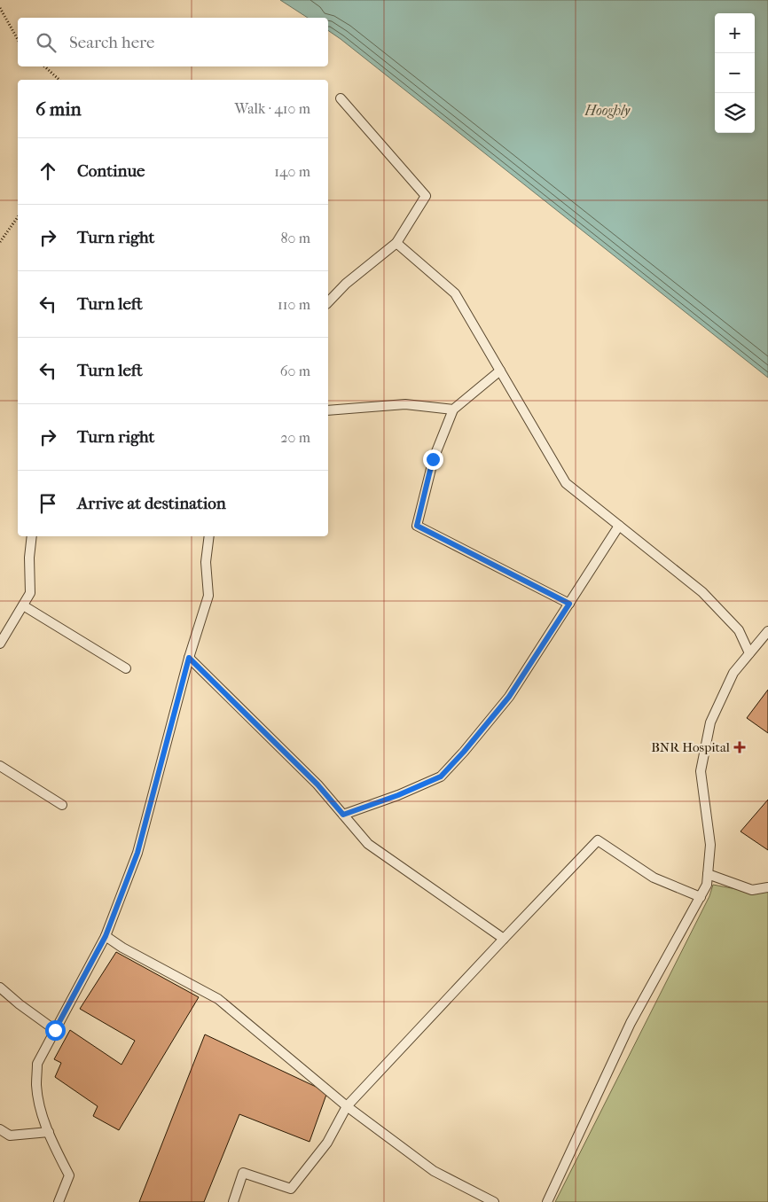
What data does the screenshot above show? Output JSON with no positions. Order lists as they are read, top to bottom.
{
  "water": ["Hooghly"],
  "places": {
    "health": ["BNR Hospital"]
  },
  "page": {
    "map_buttons": ["+", "−"],
    "search": "Search here",
    "heading": ["6 min", "Walk · 410 m"],
    "list": [
      ["Continue", "140 m"],
      ["Turn right", "80 m"],
      ["Turn left", "110 m"],
      ["Turn left", "60 m"],
      ["Turn right", "20 m"],
      "Arrive at destination"
    ]
  }
}
